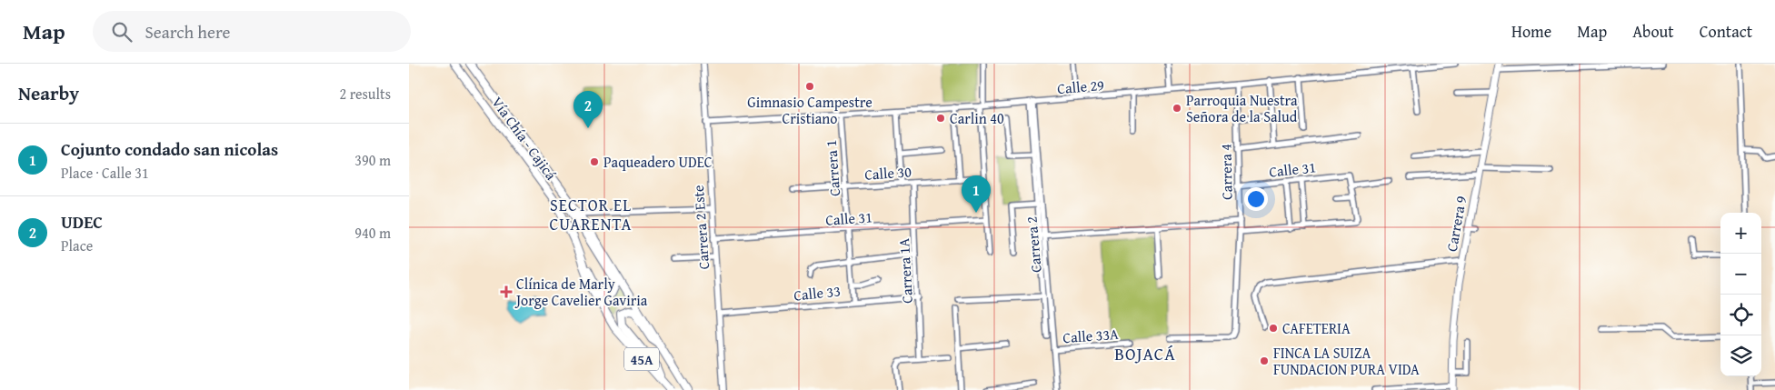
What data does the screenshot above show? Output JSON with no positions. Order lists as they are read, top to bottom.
{
  "streets": {
    "highway": ["Vía Chía - Cajicá", "45A"],
    "main road": ["Carrera 9"],
    "street": [
      "Calle 29",
      "Carrera 1",
      "Calle 31",
      "Carrera 4",
      "Calle 30",
      "Carrera 2 Este",
      "Carrera 2",
      "Carrera 1A",
      "Calle 33",
      "Calle 33A"
    ]
  },
  "crossings": [
    ["Calle 29", "Carrera 1"],
    ["Calle 29", "Carrera 4"],
    ["Calle 29", "Carrera 2 Este"],
    ["Calle 29", "Carrera 2"],
    ["Carrera 1", "Calle 31"],
    ["Carrera 1", "Calle 30"],
    ["Carrera 1", "Calle 33"],
    ["Calle 31", "Carrera 4"],
    ["Calle 31", "Carrera 2 Este"],
    ["Calle 31", "Carrera 1A"],
    ["Calle 30", "Carrera 1A"],
    ["Carrera 2 Este", "Calle 33"],
    ["Carrera 2", "Calle 33A"],
    ["Carrera 1A", "Calle 33"]
  ],
  "districts": ["SECTOR EL CUARENTA", "BOJACÁ"],
  "places": {
    "other": [
      "Gimnasio Campestre Cristiano",
      "Parroquia Nuestra Señora de la Salud",
      "Carlin 40",
      "Paqueadero UDEC",
      "CAFETERIA",
      "FINCA LA SUIZA FUNDACION PURA VIDA"
    ],
    "health": ["Clínica de Marly Jorge Cavelier Gaviria"]
  },
  "page": {
    "header": "Map",
    "search": "Search here",
    "nav": [
      "Home",
      "Map",
      "About",
      "Contact"
    ],
    "heading": ["Nearby", "2 results"],
    "pins": ["2", "1"],
    "list": [
      {
        "mark": "1",
        "name": "Cojunto condado san nicolas",
        "note": "Place · Calle 31",
        "value": "390 m"
      },
      {
        "mark": "2",
        "name": "UDEC",
        "note": "Place",
        "value": "940 m"
      }
    ],
    "map_buttons": ["+", "−"]
  }
}
